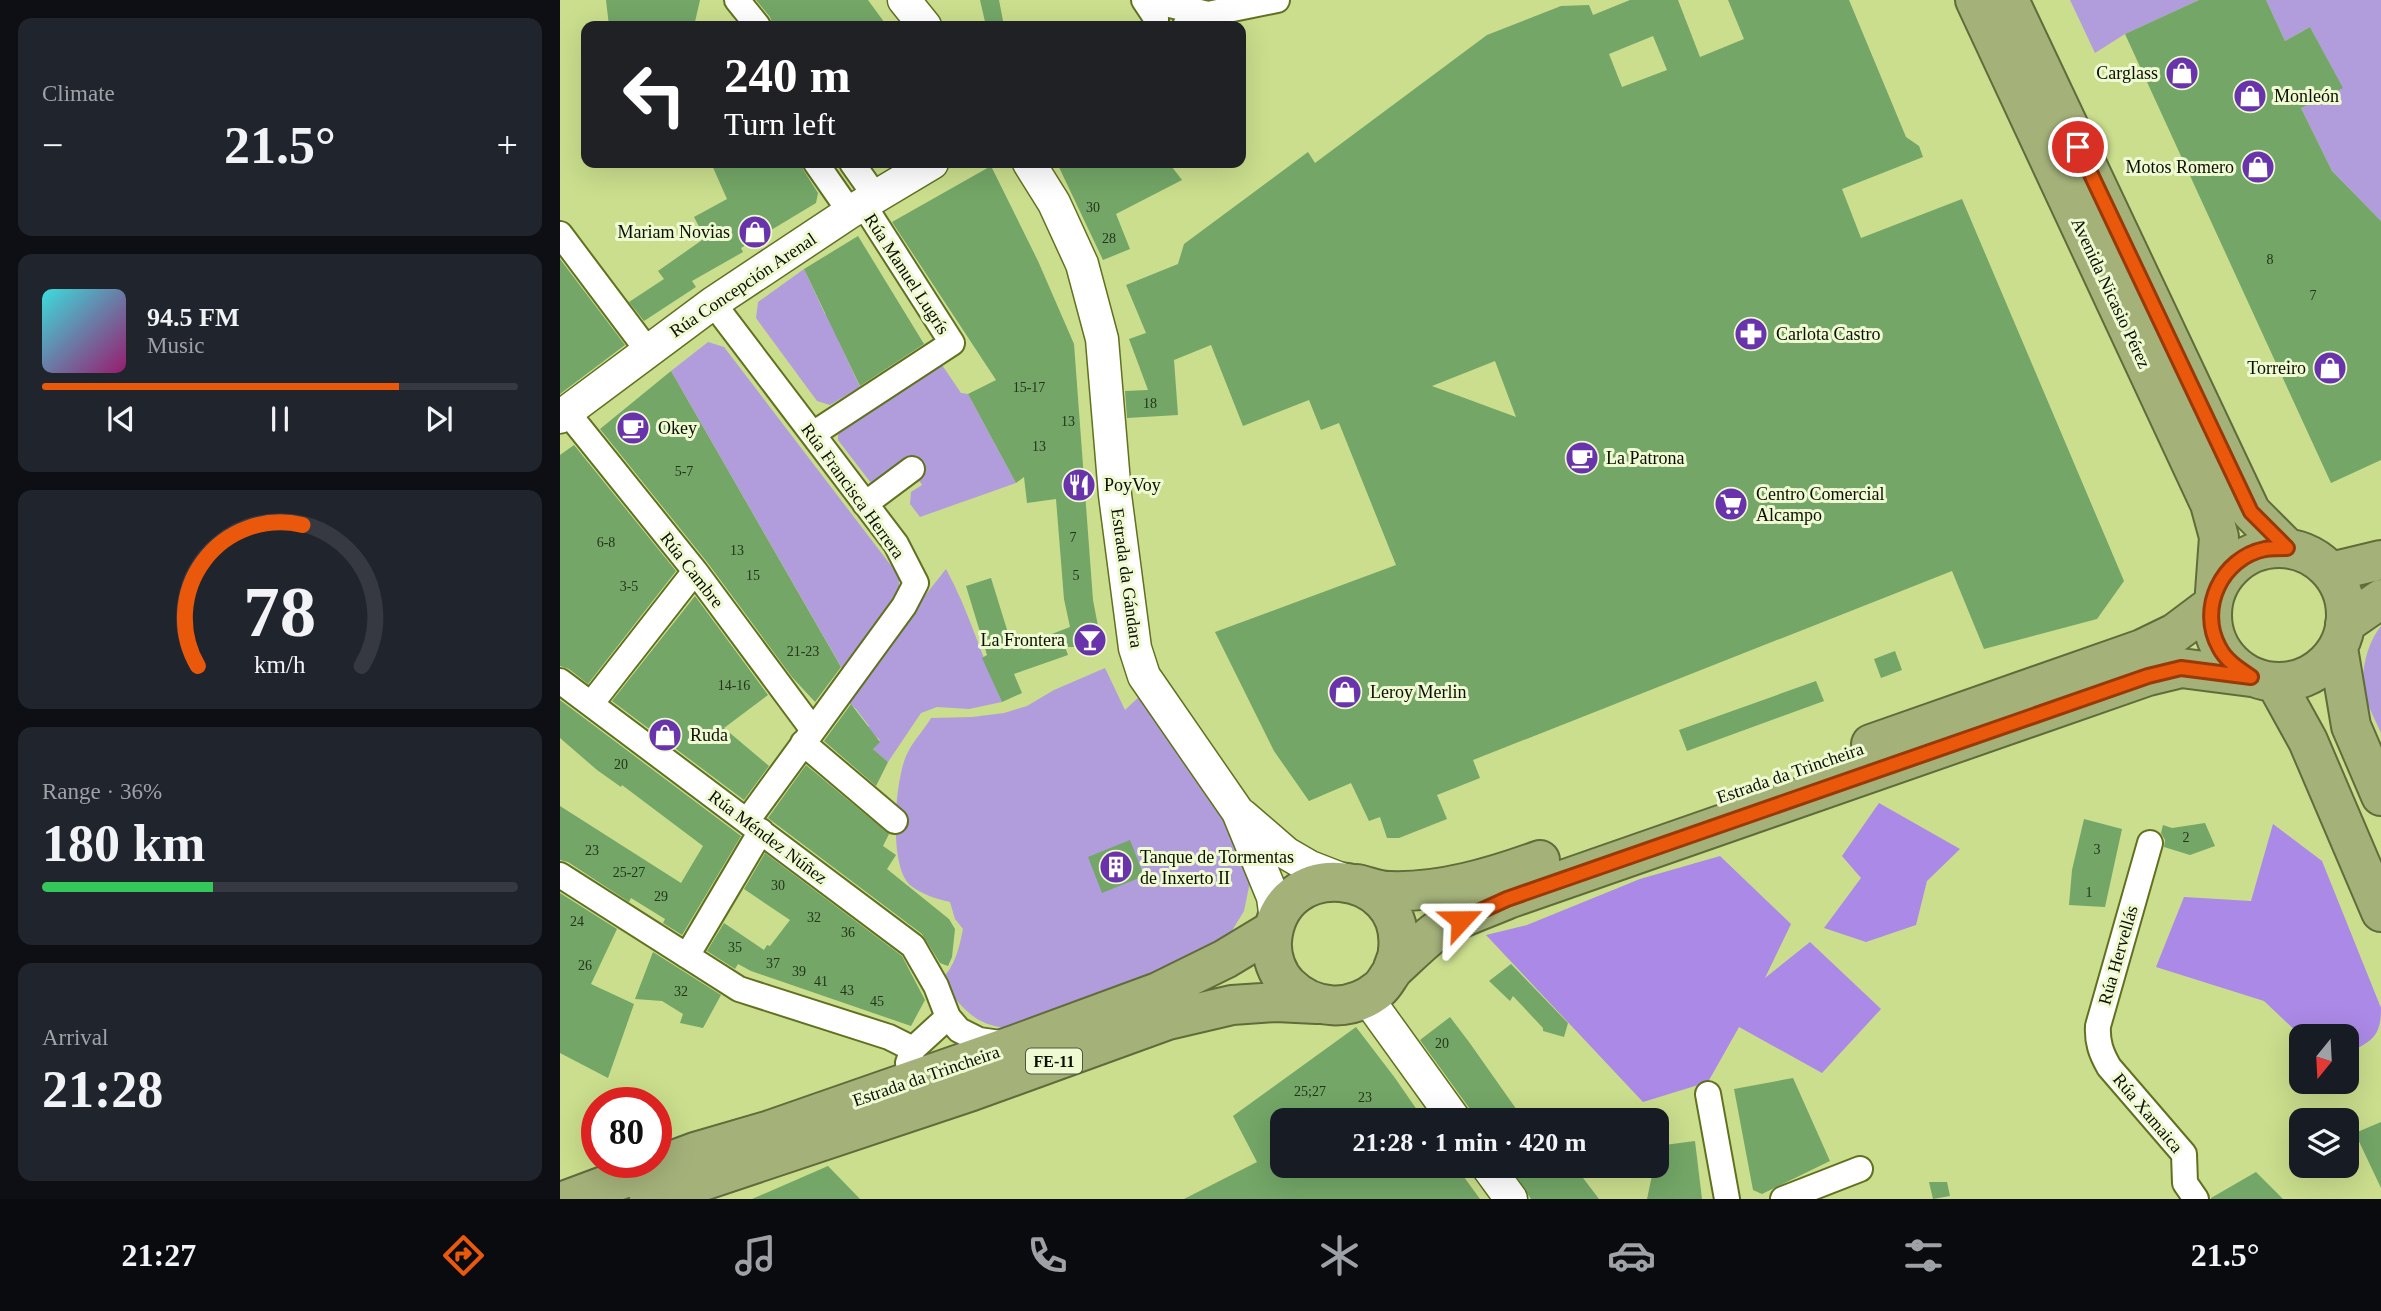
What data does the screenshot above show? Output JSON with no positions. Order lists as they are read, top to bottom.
{
  "streets": {
    "highway": ["Avenida Nicasio Pérez", "Estrada da Trincheira", "FE-11"],
    "street": [
      "Rúa Manuel Lugrís",
      "Rúa Concepción Arenal",
      "Rúa Francisca Herrera",
      "Rúa Cambre",
      "Estrada da Gándara",
      "Rúa Méndez Núñez",
      "Rúa Hervellás",
      "Rúa Xamaica"
    ]
  },
  "crossings": [
    ["Rúa Manuel Lugrís", "Rúa Concepción Arenal"],
    ["Rúa Manuel Lugrís", "Rúa Francisca Herrera"],
    ["Rúa Concepción Arenal", "Rúa Francisca Herrera"],
    ["Rúa Concepción Arenal", "Rúa Cambre"],
    ["Avenida Nicasio Pérez", "Estrada da Trincheira"],
    ["Rúa Francisca Herrera", "Rúa Cambre"],
    ["Rúa Francisca Herrera", "Rúa Méndez Núñez"],
    ["Estrada da Trincheira", "FE-11"],
    ["Rúa Hervellás", "Rúa Xamaica"]
  ],
  "places": {
    "shop": [
      "Carglass",
      "Monleón",
      "Motos Romero",
      "Mariam Novias",
      "Torreiro",
      "Leroy Merlin",
      "Ruda"
    ],
    "pharmacy": ["Carlota Castro"],
    "cafe": ["Okey", "La Patrona"],
    "restaurant": ["PoyVoy"],
    "supermarket": ["Centro Comercial Alcampo"],
    "bar": ["La Frontera"],
    "building": ["Tanque de Tormentas de Inxerto II"]
  },
  "house_numbers": [
    "30",
    "28",
    "8",
    "7",
    "15-17",
    "18",
    "13",
    "13",
    "5-7",
    "7",
    "6-8",
    "13",
    "15",
    "5",
    "3-5",
    "21-23",
    "14-16",
    "20",
    "2",
    "3",
    "23",
    "25-27",
    "30",
    "1",
    "29",
    "32",
    "24",
    "36",
    "35",
    "37",
    "26",
    "39",
    "41",
    "43",
    "32",
    "45",
    "20",
    "25;27",
    "23"
  ],
  "north": "bottom",
  "page": {
    "tile": [
      "Climate",
      ["Range · 36%", "180 km"],
      ["Arrival", "21:28"]
    ],
    "turn": ["240 m", "Turn left"],
    "heat": ["−", "21.5°", "+"],
    "song": ["94.5 FM", "Music"],
    "limit": "80",
    "trip": "21:28 · 1 min · 420 m",
    "tabs": ["21:27", "21.5°"],
    "gauge": ["78", "km/h"]
  }
}
